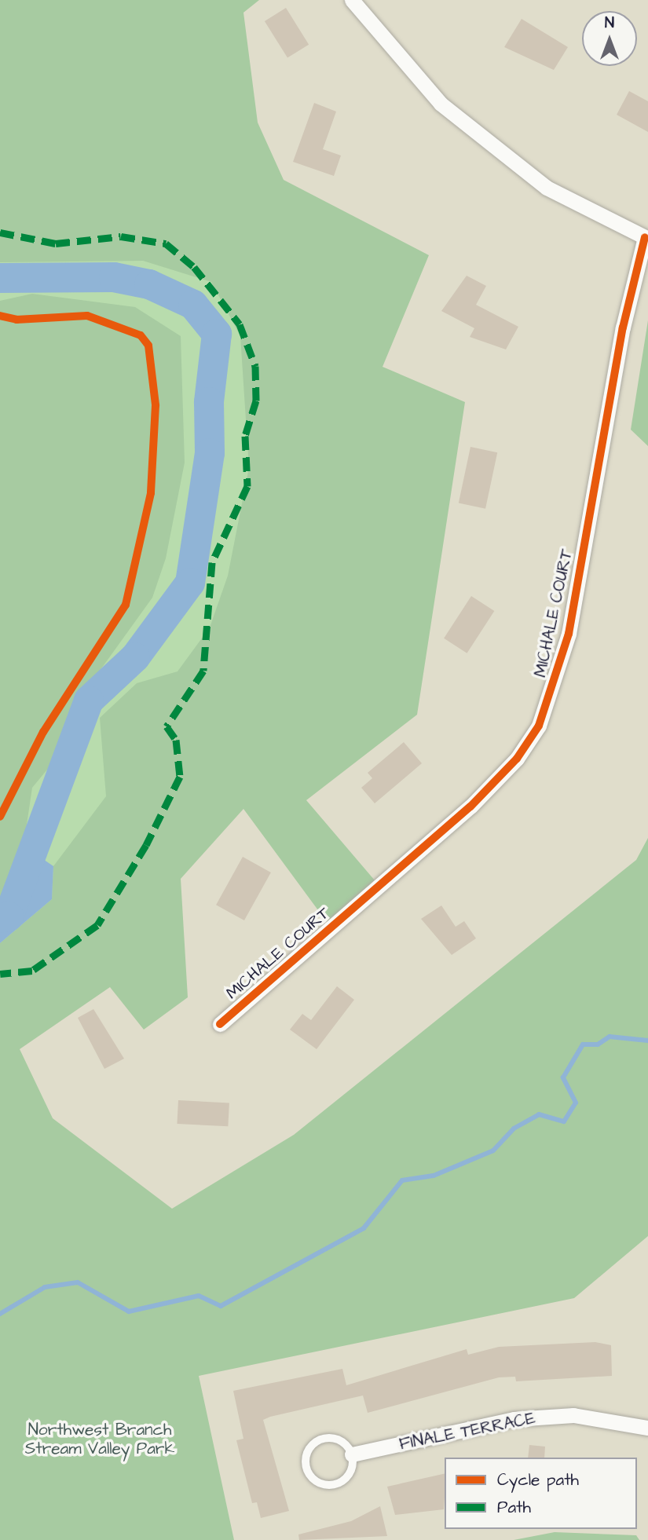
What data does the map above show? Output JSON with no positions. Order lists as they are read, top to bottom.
{
  "streets": {
    "street": ["MICHALE COURT", "FINALE TERRACE"]
  },
  "parks": ["Northwest Branch Stream Valley Park"],
  "legend": ["Cycle path", "Path"],
  "north": "top"
}
